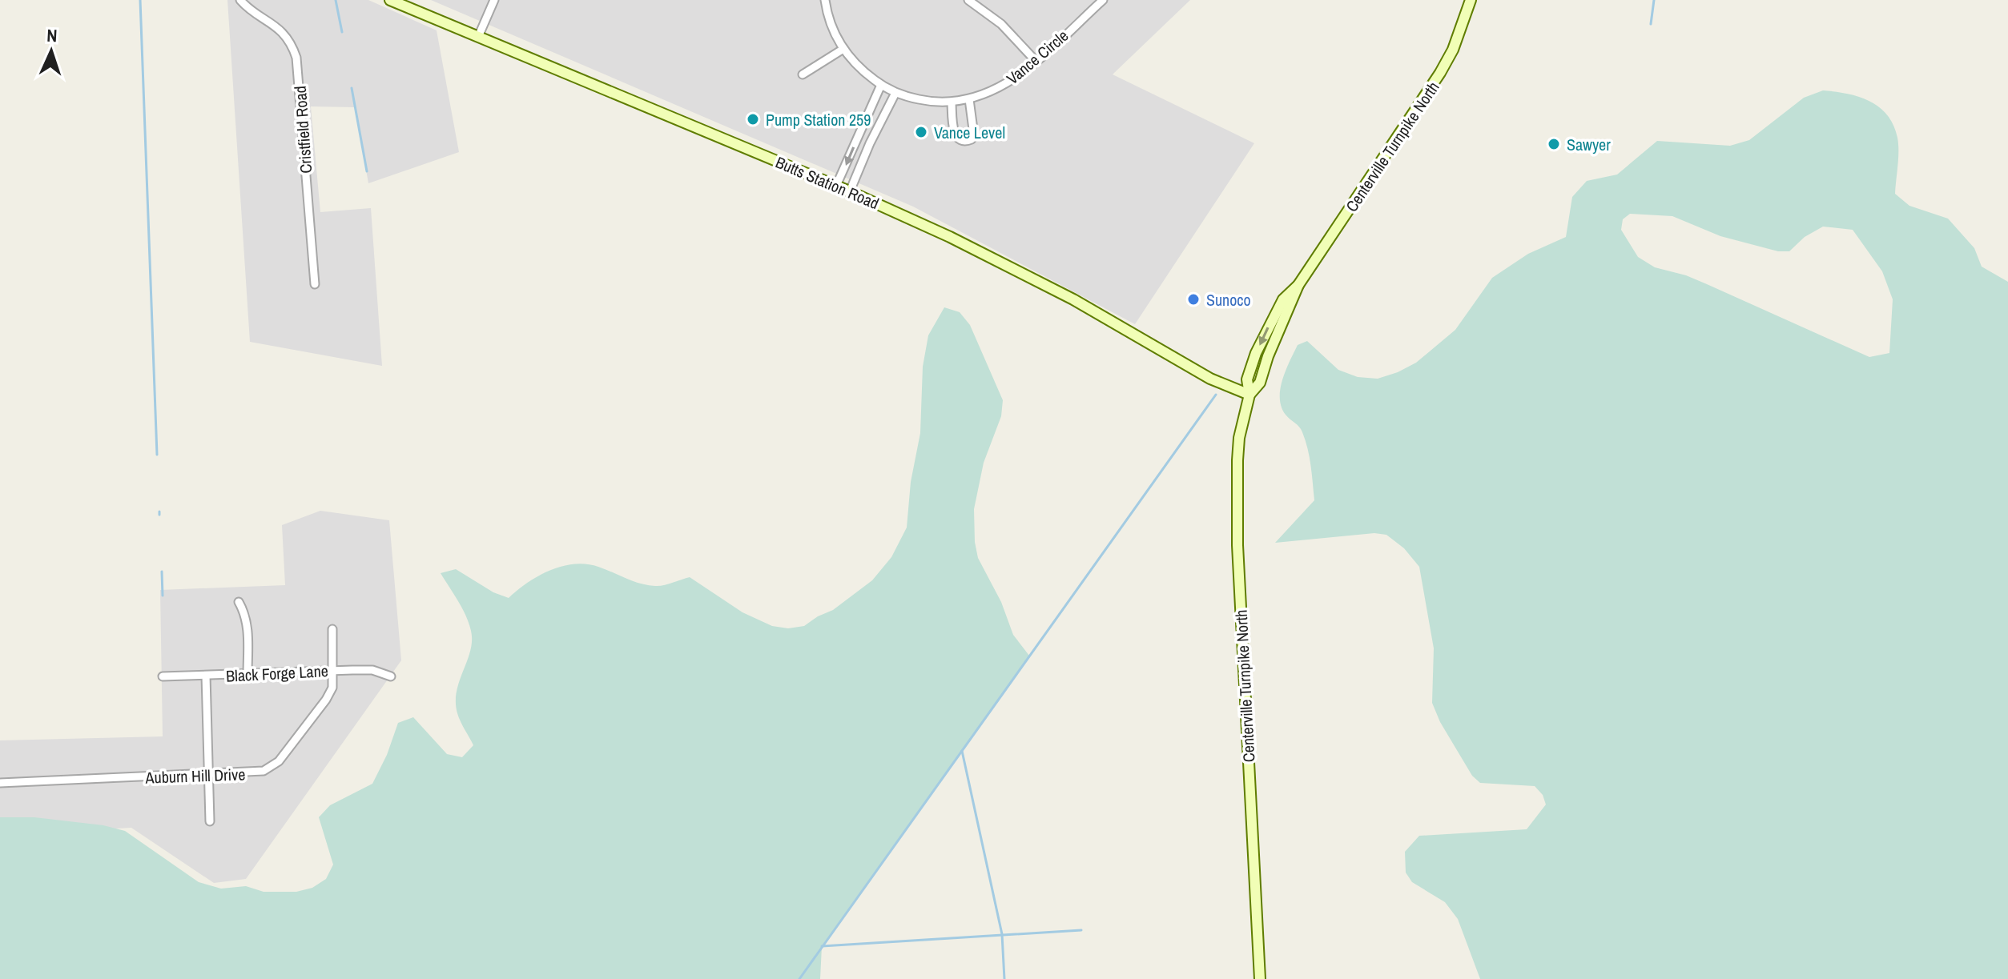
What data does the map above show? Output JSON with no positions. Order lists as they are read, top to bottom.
{
  "streets": {
    "main road": ["Centerville Turnpike North", "Butts Station Road"],
    "street": [
      "Vance Circle",
      "Cristfield Road",
      "Black Forge Lane",
      "Auburn Hill Drive"
    ]
  },
  "crossings": [
    ["Centerville Turnpike North", "Butts Station Road"],
    ["Black Forge Lane", "Auburn Hill Drive"]
  ],
  "places": [
    "Pump Station 259",
    "Vance Level",
    "Sawyer",
    "Sunoco"
  ],
  "north": "top"
}
